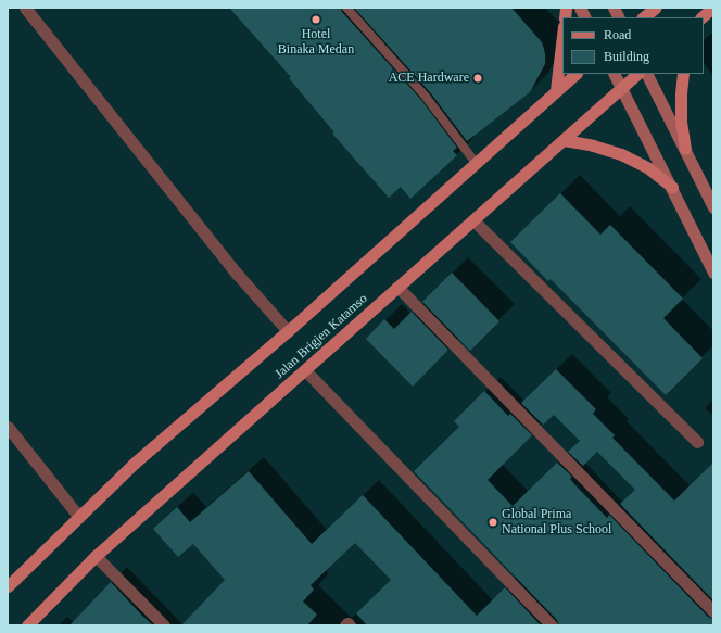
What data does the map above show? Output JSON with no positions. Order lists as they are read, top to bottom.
{
  "streets": {
    "main road": ["Jalan Brigjen Katamso"]
  },
  "places": ["Hotel Binaka Medan", "ACE Hardware", "Global Prima National Plus School"],
  "legend": ["Road", "Building"]
}
